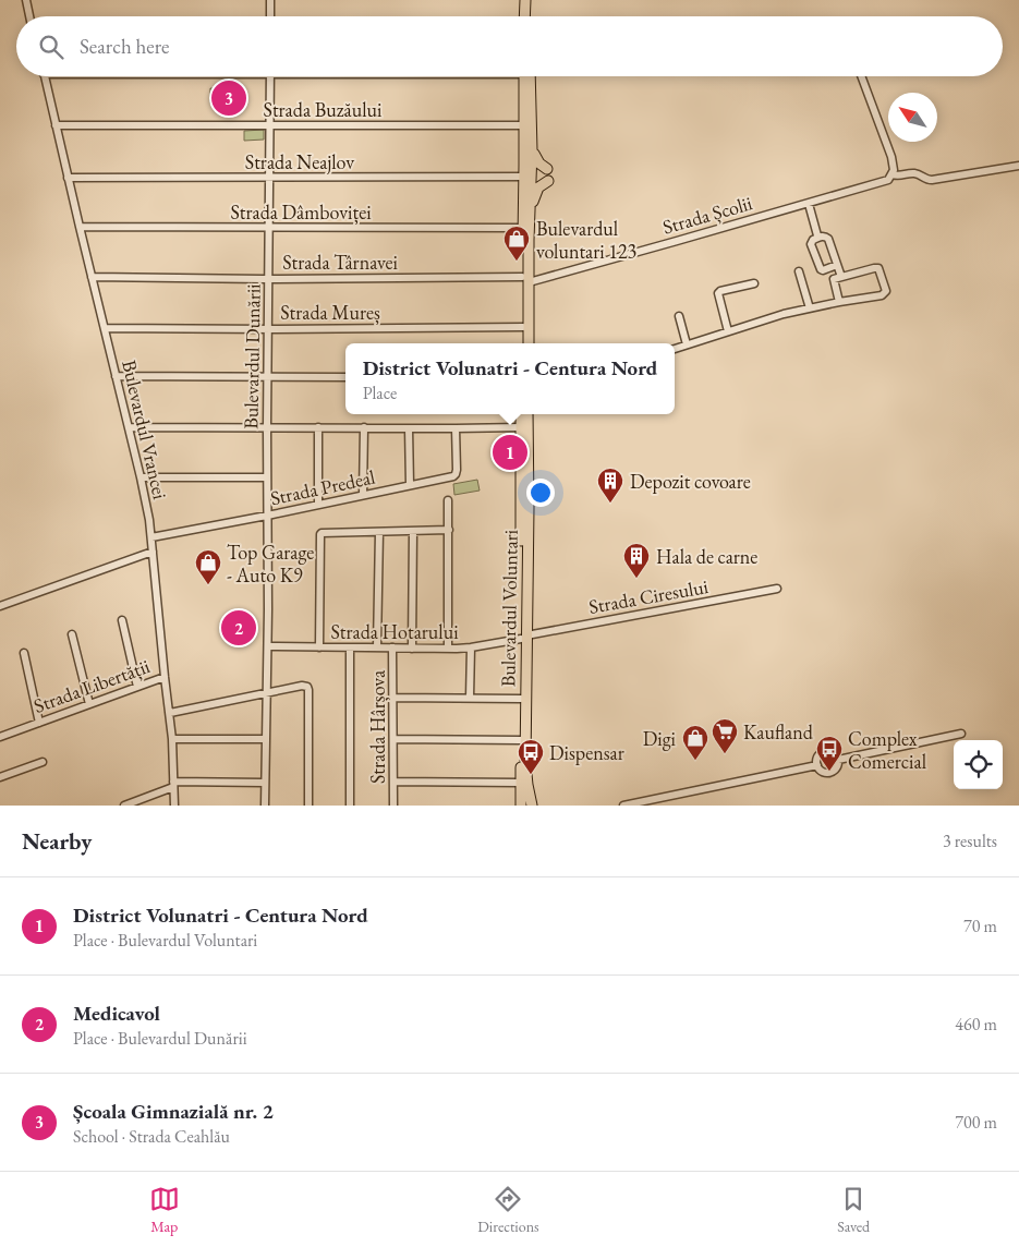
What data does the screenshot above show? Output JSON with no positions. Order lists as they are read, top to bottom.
{
  "streets": {
    "highway": ["Bulevardul Voluntari"],
    "street": [
      "Strada Buzăului",
      "Strada Neajlov",
      "Strada Dâmboviței",
      "Strada Școlii",
      "Strada Târnavei",
      "Strada Mureș",
      "Bulevardul Dunării",
      "Bulevardul Vrancei",
      "Strada Predeal",
      "Strada Ciresului",
      "Strada Hotarului",
      "Strada Libertății",
      "Strada Hârșova"
    ]
  },
  "crossings": [
    ["Strada Buzăului", "Bulevardul Dunării"],
    ["Strada Buzăului", "Bulevardul Vrancei"],
    ["Strada Neajlov", "Bulevardul Dunării"],
    ["Strada Neajlov", "Bulevardul Vrancei"],
    ["Strada Dâmboviței", "Bulevardul Dunării"],
    ["Strada Dâmboviței", "Bulevardul Vrancei"],
    ["Strada Școlii", "Strada Târnavei"],
    ["Strada Târnavei", "Bulevardul Dunării"],
    ["Strada Târnavei", "Bulevardul Vrancei"],
    ["Strada Mureș", "Bulevardul Dunării"],
    ["Strada Mureș", "Bulevardul Vrancei"],
    ["Bulevardul Dunării", "Strada Predeal"],
    ["Bulevardul Dunării", "Strada Hotarului"],
    ["Bulevardul Vrancei", "Strada Predeal"],
    ["Bulevardul Vrancei", "Strada Libertății"],
    ["Strada Ciresului", "Bulevardul Voluntari"],
    ["Strada Ciresului", "Strada Hotarului"],
    ["Bulevardul Voluntari", "Strada Hotarului"],
    ["Strada Hotarului", "Strada Hârșova"]
  ],
  "places": {
    "shop": ["Bulevardul voluntari 123", "Top Garage - Auto K9", "Digi"],
    "building": ["Depozit covoare", "Hala de carne"],
    "supermarket": ["Kaufland"],
    "bus stop": ["Complex Comercial", "Dispensar"]
  },
  "north": "top left",
  "page": {
    "search": "Search here",
    "pins": ["3", "1", "2"],
    "popup": ["District Volunatri - Centura Nord", "Place"],
    "heading": ["Nearby", "3 results"],
    "list": [
      {
        "mark": "1",
        "name": "District Volunatri - Centura Nord",
        "note": "Place · Bulevardul Voluntari",
        "value": "70 m"
      },
      {
        "mark": "2",
        "name": "Medicavol",
        "note": "Place · Bulevardul Dunării",
        "value": "460 m"
      },
      {
        "mark": "3",
        "name": "Școala Gimnazială nr. 2",
        "note": "School · Strada Ceahlău",
        "value": "700 m"
      }
    ],
    "nav": ["Map", "Directions", "Saved"]
  }
}
